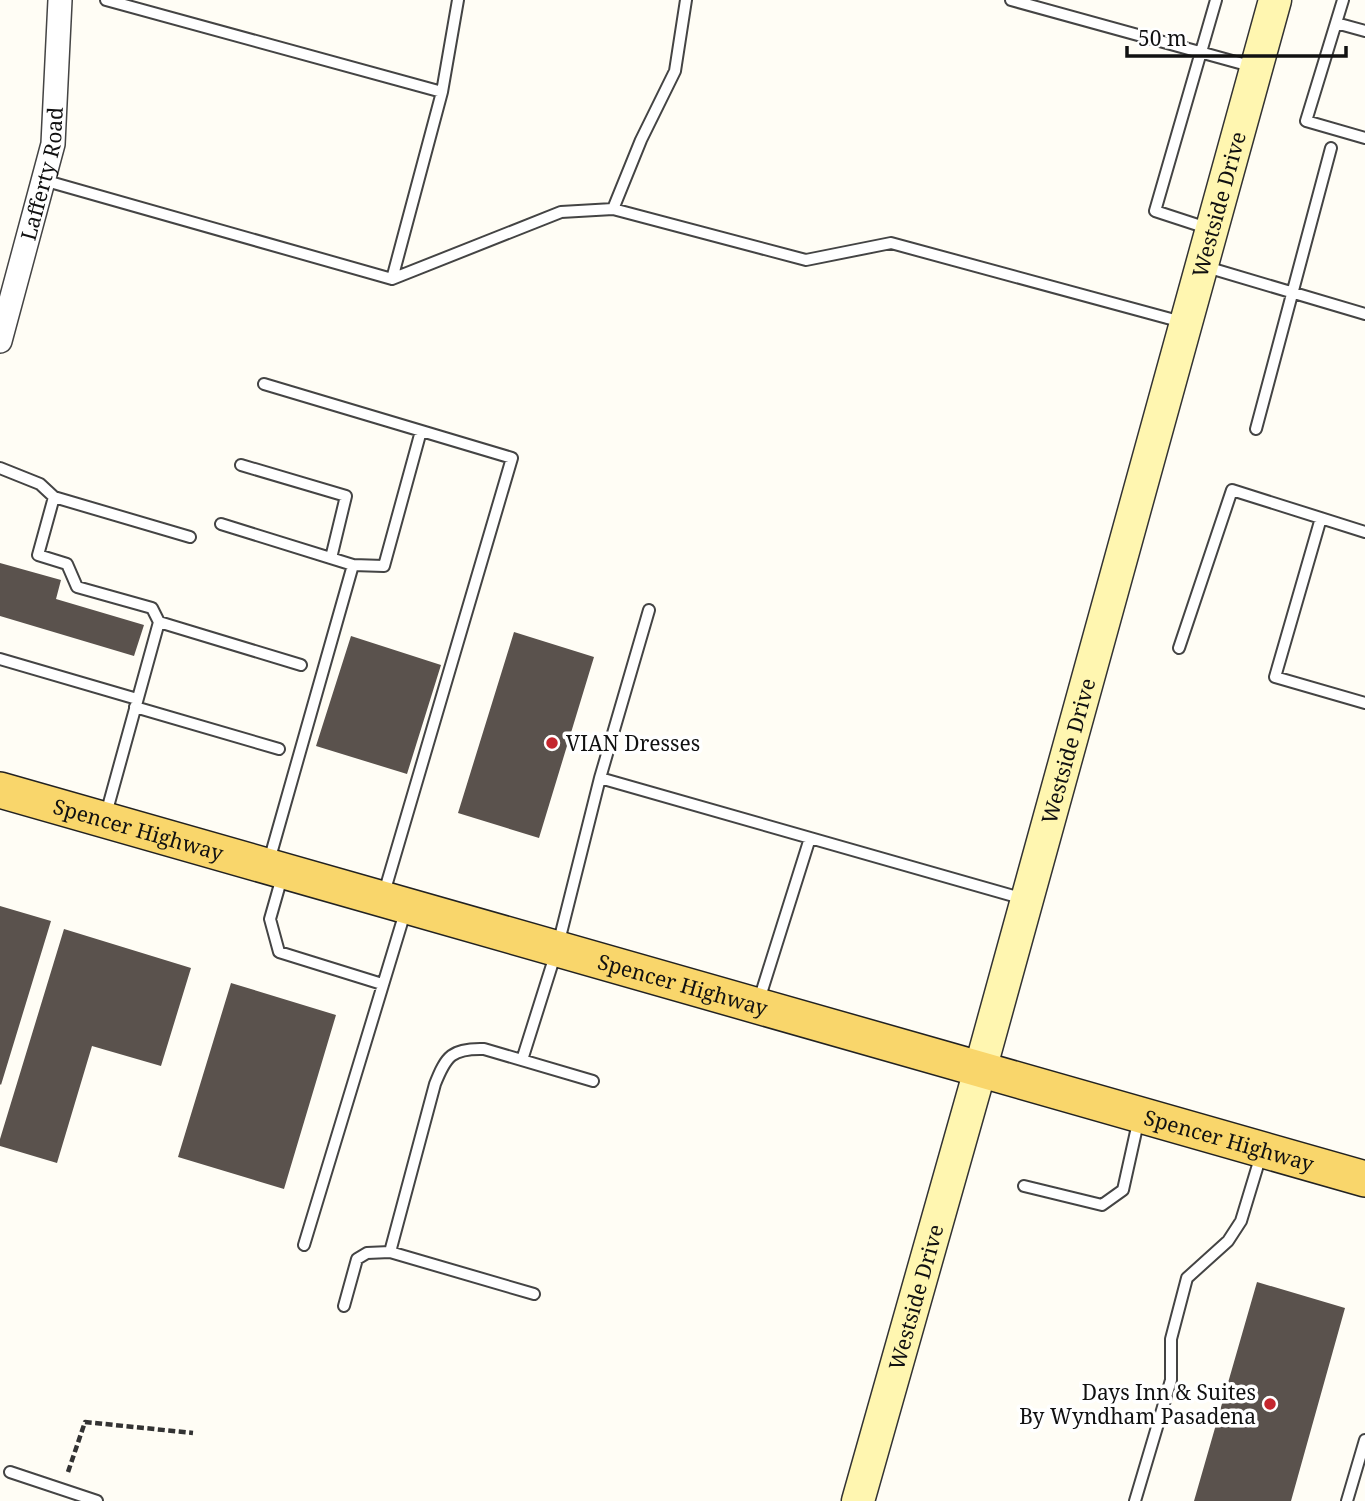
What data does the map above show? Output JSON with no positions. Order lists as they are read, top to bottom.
{
  "streets": {
    "main road": ["Spencer Highway"],
    "street": ["Lafferty Road", "Westside Drive"]
  },
  "crossings": [
    ["Westside Drive", "Spencer Highway"]
  ],
  "places": ["VIAN Dresses", "Days Inn & Suites By Wyndham Pasadena"],
  "scale_bar": "50 m"
}
